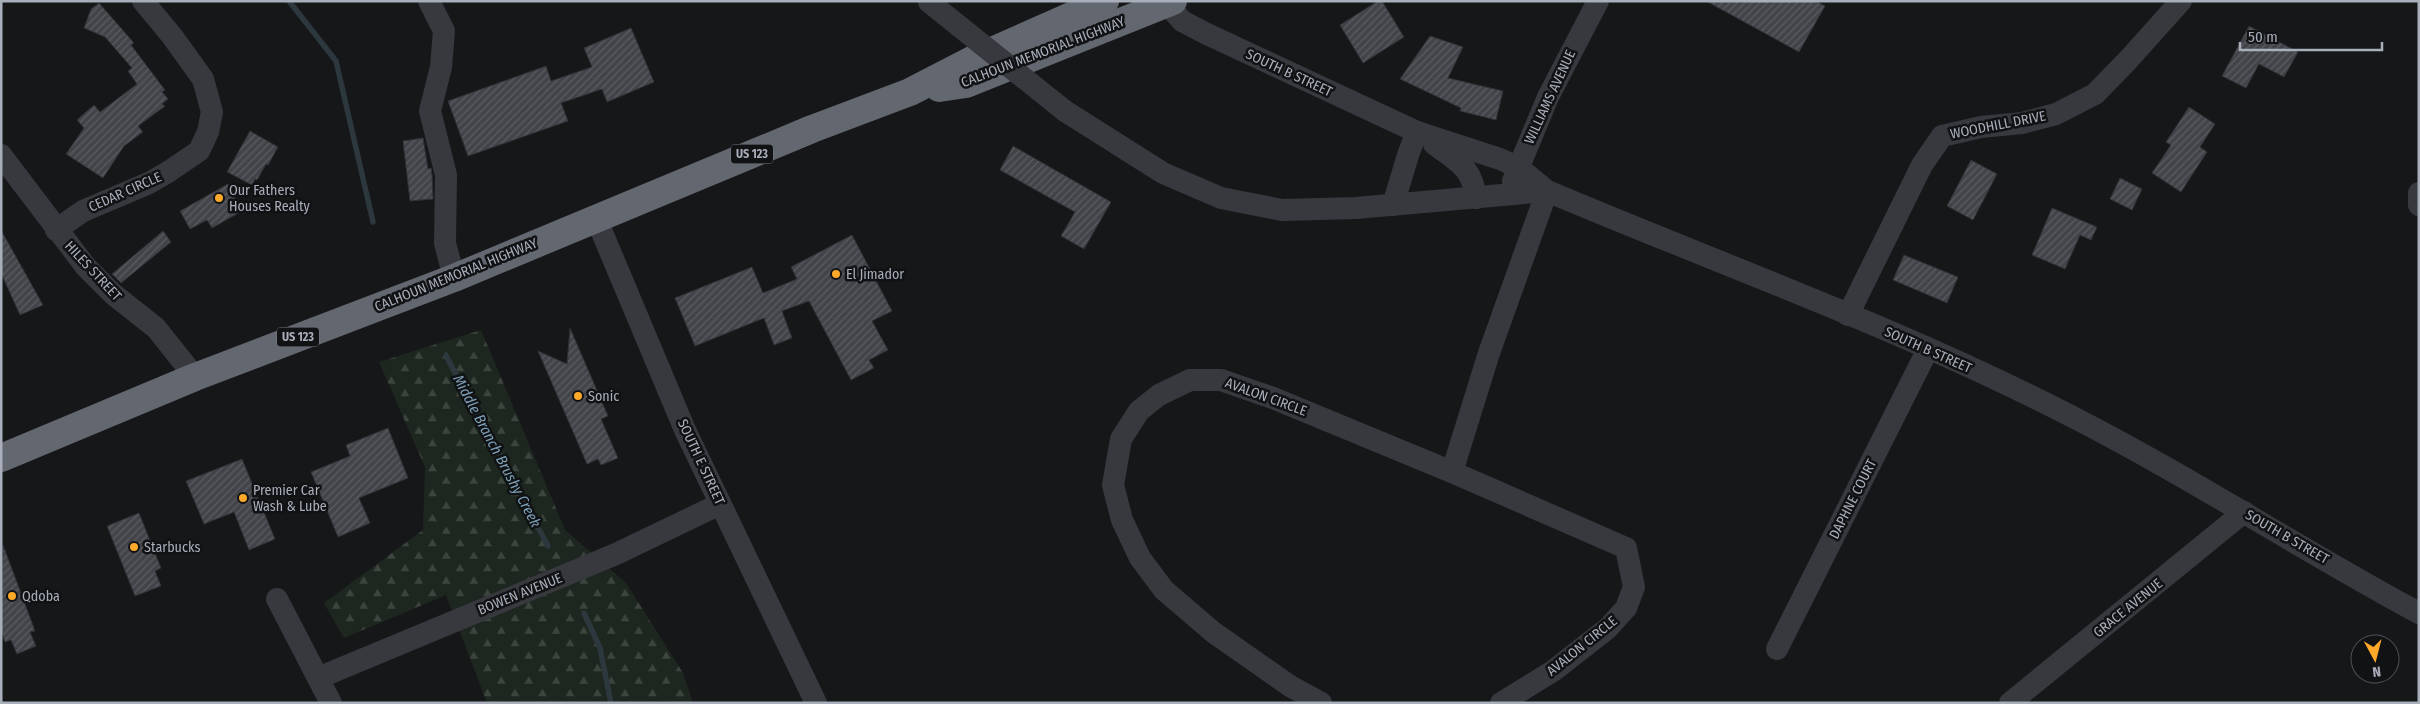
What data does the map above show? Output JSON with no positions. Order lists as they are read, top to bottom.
{
  "streets": {
    "highway": ["CALHOUN MEMORIAL HIGHWAY", "US 123"],
    "street": [
      "SOUTH B STREET",
      "WILLIAMS AVENUE",
      "WOODHILL DRIVE",
      "CEDAR CIRCLE",
      "HILES STREET",
      "AVALON CIRCLE",
      "SOUTH E STREET",
      "DAPHNE COURT",
      "BOWEN AVENUE",
      "GRACE AVENUE"
    ]
  },
  "crossings": [
    ["CALHOUN MEMORIAL HIGHWAY", "SOUTH B STREET"],
    ["CALHOUN MEMORIAL HIGHWAY", "HILES STREET"],
    ["CALHOUN MEMORIAL HIGHWAY", "SOUTH E STREET"],
    ["SOUTH B STREET", "WILLIAMS AVENUE"],
    ["SOUTH B STREET", "WOODHILL DRIVE"],
    ["SOUTH B STREET", "DAPHNE COURT"],
    ["SOUTH B STREET", "GRACE AVENUE"],
    ["CEDAR CIRCLE", "HILES STREET"],
    ["SOUTH E STREET", "BOWEN AVENUE"]
  ],
  "water": ["Middle Branch Brushy Creek"],
  "places": [
    "Our Fathers Houses Realty",
    "El Jimador",
    "Sonic",
    "Premier Car Wash & Lube",
    "Starbucks",
    "Qdoba"
  ],
  "scale_bar": "50 m",
  "north": "bottom"
}
